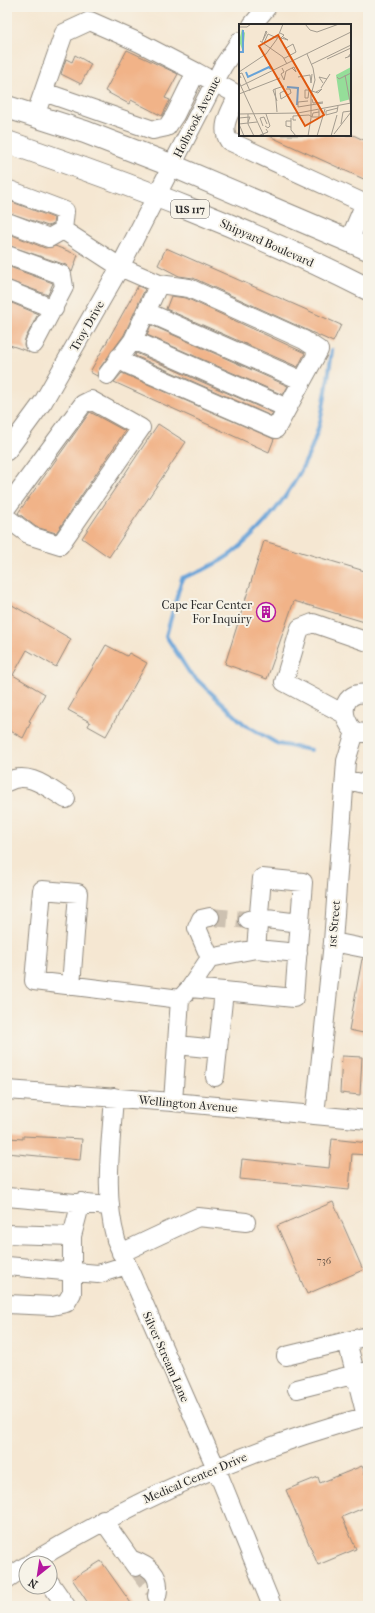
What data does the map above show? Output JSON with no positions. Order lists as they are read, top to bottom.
{
  "streets": {
    "main road": ["US 117", "Shipyard Boulevard"],
    "street": [
      "Holbrook Avenue",
      "Troy Drive",
      "1st Street",
      "Wellington Avenue",
      "Silver Stream Lane",
      "Medical Center Drive"
    ]
  },
  "crossings": [
    ["Holbrook Avenue", "US 117"],
    ["Holbrook Avenue", "Shipyard Boulevard"],
    ["Holbrook Avenue", "Troy Drive"],
    ["Shipyard Boulevard", "Troy Drive"],
    ["1st Street", "Wellington Avenue"],
    ["Wellington Avenue", "Silver Stream Lane"],
    ["Silver Stream Lane", "Medical Center Drive"]
  ],
  "places": {
    "building": ["Cape Fear Center For Inquiry"]
  },
  "house_numbers": ["736"],
  "north": "bottom left"
}
